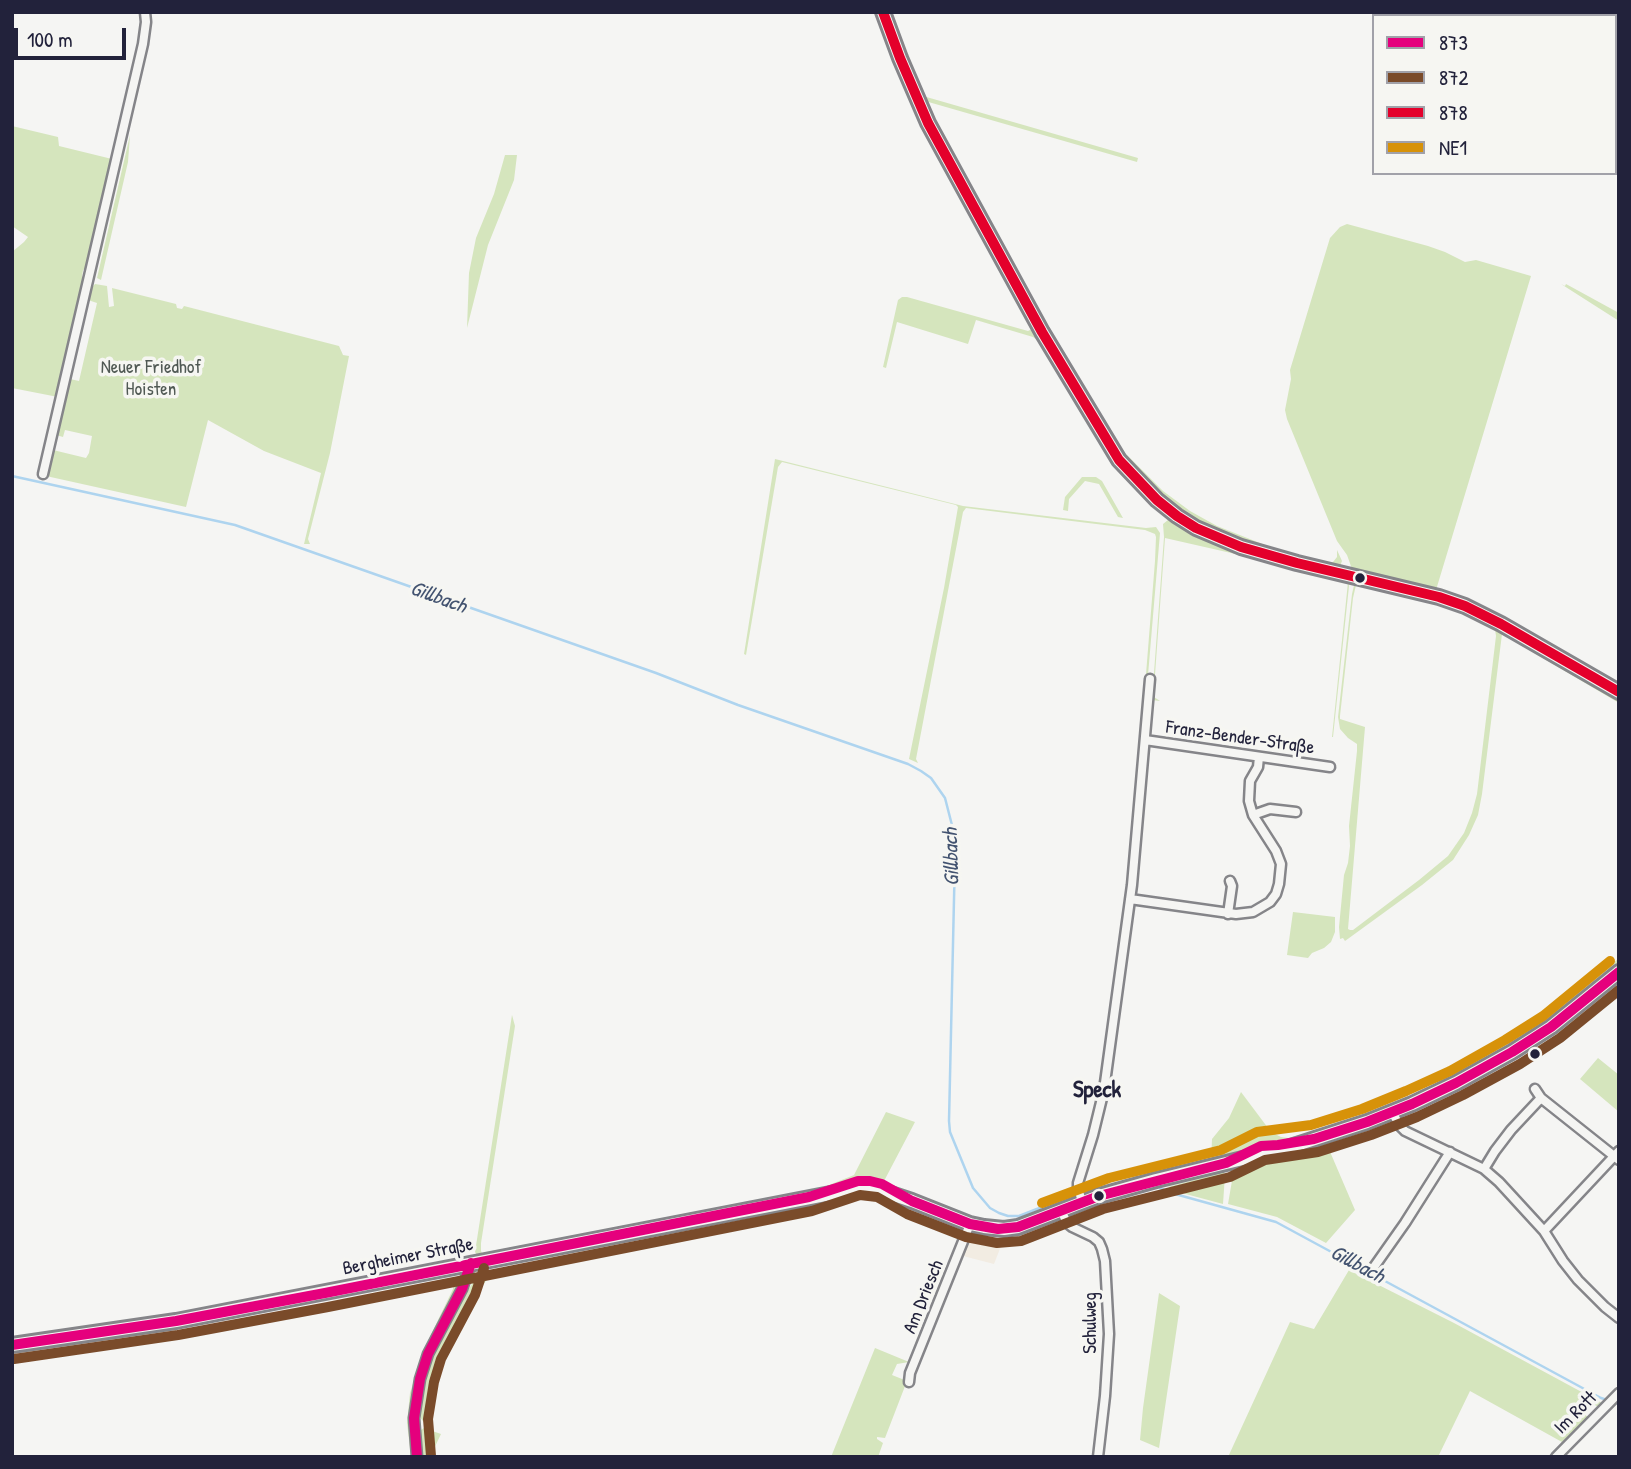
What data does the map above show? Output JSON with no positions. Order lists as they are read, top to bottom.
{
  "streets": {
    "main road": ["Bergheimer Straße"],
    "street": [
      "Franz-Bender-Straße",
      "Am Driesch",
      "Schulweg",
      "Im Rott"
    ]
  },
  "crossings": [
    ["Bergheimer Straße", "Am Driesch"],
    ["Bergheimer Straße", "Schulweg"]
  ],
  "districts": ["Speck"],
  "water": ["Gillbach"],
  "parks": ["Neuer Friedhof Hoisten"],
  "lines": [
    "transit line 878",
    "transit line NE1",
    "transit line 873",
    "transit line 872"
  ],
  "legend": [
    "873",
    "872",
    "878",
    "NE1"
  ],
  "scale_bar": "100 m"
}
